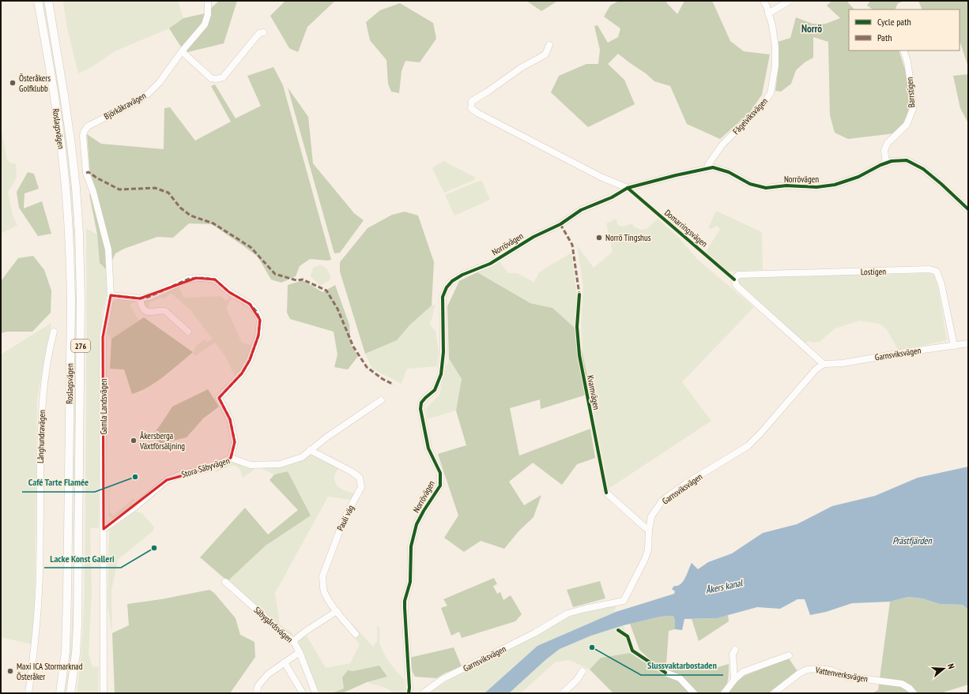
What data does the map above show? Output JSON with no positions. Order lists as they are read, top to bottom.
{
  "streets": {
    "main road": ["Roslagsvägen", "276"],
    "street": [
      "Barrstigen",
      "Björkåkravägen",
      "Fågelviksvägen",
      "Norrövägen",
      "Lostigen",
      "Garnsviksvägen",
      "Gamla Landsvägen",
      "Långhundravägen",
      "Stora Säbyvägen",
      "Pauli väg",
      "Säbygårdsvägen",
      "Vattenverksvägen"
    ],
    "cycle path": ["Domarringsvägen", "Kvarnvägen"]
  },
  "crossings": [
    ["Barrstigen", "Norrövägen"],
    ["Björkåkravägen", "Gamla Landsvägen"],
    ["Fågelviksvägen", "Norrövägen"],
    ["Lostigen", "Garnsviksvägen"],
    ["Gamla Landsvägen", "Stora Säbyvägen"],
    ["Stora Säbyvägen", "Pauli väg"]
  ],
  "districts": ["Norrö"],
  "water": ["Prästfjärden", "Åkers kanal"],
  "places": [
    "Österåkers Golfklubb",
    "Norrö Tingshus",
    "Åkersberga Växtförsäljning",
    "Café Tarte Flamée",
    "Lacke Konst Galleri",
    "Slussvaktarbostaden",
    "Maxi ICA Stormarknad Österåker"
  ],
  "legend": ["Cycle path", "Path"],
  "north": "right"
}
